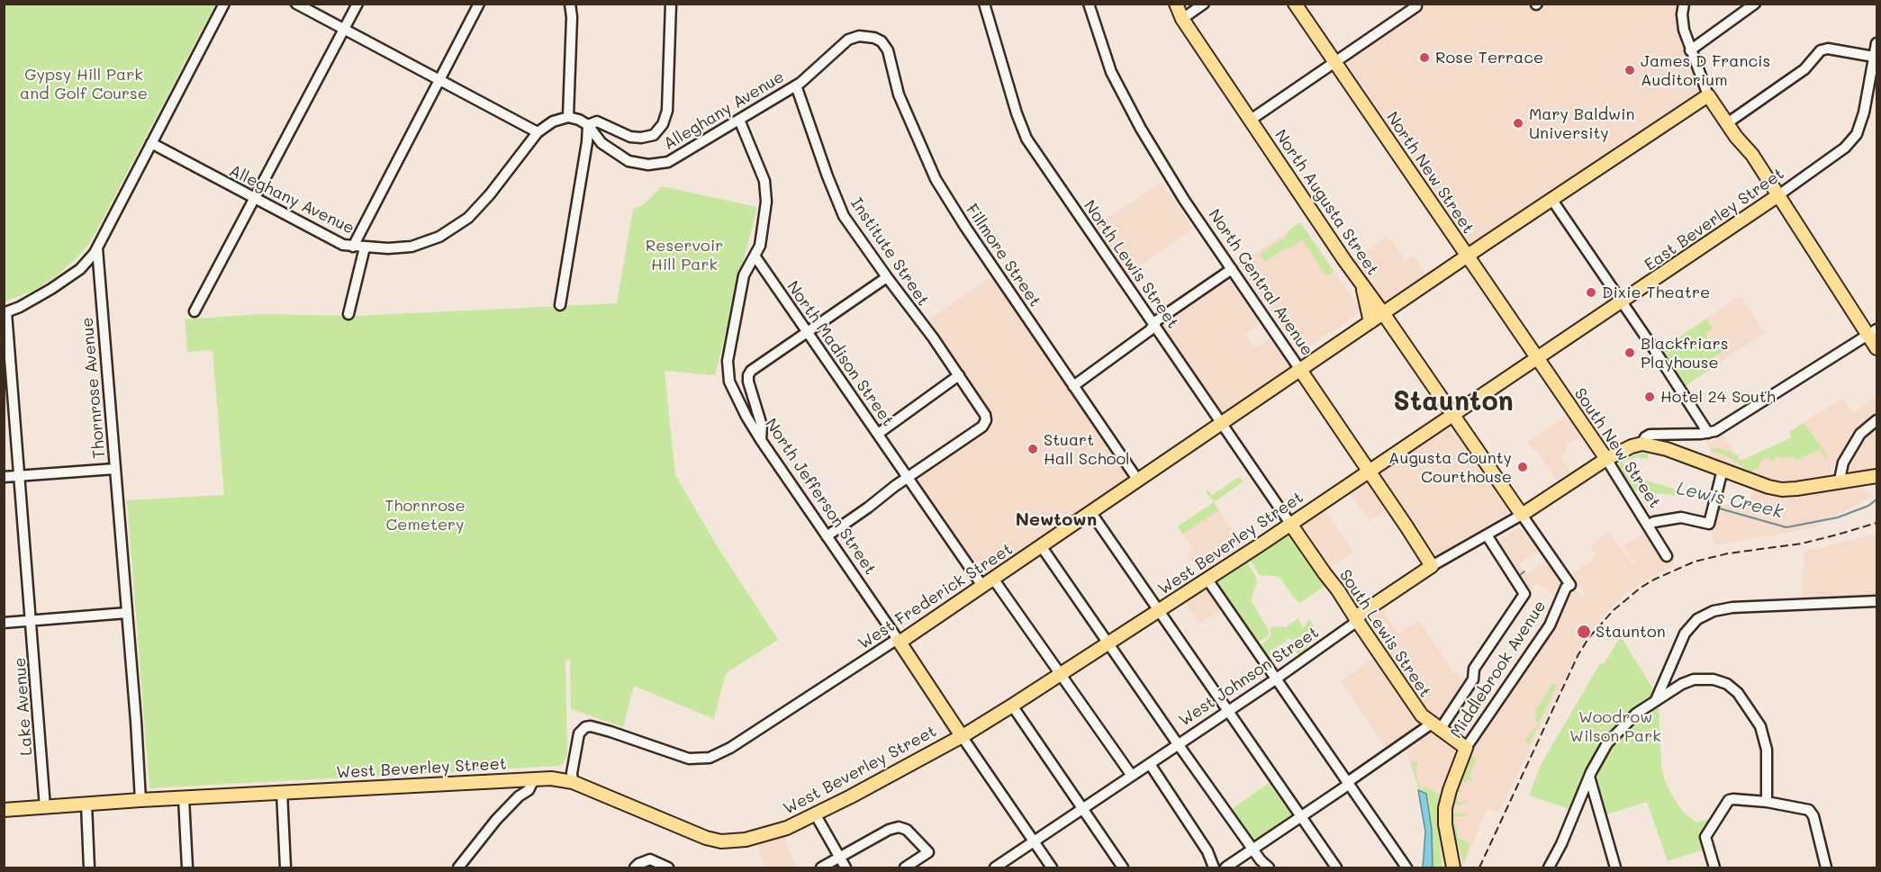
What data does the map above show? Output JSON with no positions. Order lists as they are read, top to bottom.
{
  "streets": {
    "main road": [
      "North New Street",
      "North Augusta Street",
      "East Beverley Street",
      "North Central Avenue",
      "South New Street",
      "North Jefferson Street",
      "West Beverley Street",
      "West Frederick Street",
      "South Lewis Street",
      "Middlebrook Avenue",
      "West Johnson Street"
    ],
    "street": [
      "Alleghany Avenue",
      "Institute Street",
      "Fillmore Street",
      "North Lewis Street",
      "North Madison Street",
      "Thornrose Avenue",
      "Lake Avenue"
    ]
  },
  "crossings": [
    ["Alleghany Avenue", "Institute Street"],
    ["Alleghany Avenue", "Fillmore Street"],
    ["North New Street", "East Beverley Street"],
    ["North New Street", "South New Street"],
    ["North New Street", "West Frederick Street"],
    ["North Augusta Street", "East Beverley Street"],
    ["North Augusta Street", "West Beverley Street"],
    ["North Augusta Street", "West Frederick Street"],
    ["North Augusta Street", "Middlebrook Avenue"],
    ["North Augusta Street", "West Johnson Street"],
    ["East Beverley Street", "South New Street"],
    ["East Beverley Street", "West Beverley Street"],
    ["Institute Street", "North Madison Street"],
    ["Fillmore Street", "West Frederick Street"],
    ["North Lewis Street", "West Beverley Street"],
    ["North Lewis Street", "West Frederick Street"],
    ["North Lewis Street", "South Lewis Street"],
    ["North Central Avenue", "West Beverley Street"],
    ["North Central Avenue", "West Frederick Street"],
    ["North Central Avenue", "West Johnson Street"],
    ["North Madison Street", "North Jefferson Street"],
    ["North Madison Street", "West Frederick Street"],
    ["Thornrose Avenue", "West Beverley Street"],
    ["North Jefferson Street", "West Beverley Street"],
    ["North Jefferson Street", "West Frederick Street"],
    ["West Beverley Street", "West Frederick Street"],
    ["West Beverley Street", "South Lewis Street"],
    ["West Beverley Street", "Lake Avenue"],
    ["South Lewis Street", "Middlebrook Avenue"],
    ["South Lewis Street", "West Johnson Street"],
    ["Middlebrook Avenue", "West Johnson Street"]
  ],
  "districts": ["Staunton", "Newtown"],
  "water": ["Lewis Creek"],
  "parks": [
    "Gypsy Hill Park and Golf Course",
    "Reservoir Hill Park",
    "Thornrose Cemetery",
    "Woodrow Wilson Park"
  ],
  "places": [
    "Rose Terrace",
    "James D Francis Auditorium",
    "Mary Baldwin University",
    "Dixie Theatre",
    "Blackfriars Playhouse",
    "Hotel 24 South",
    "Stuart Hall School",
    "Augusta County Courthouse",
    "Staunton"
  ]
}
